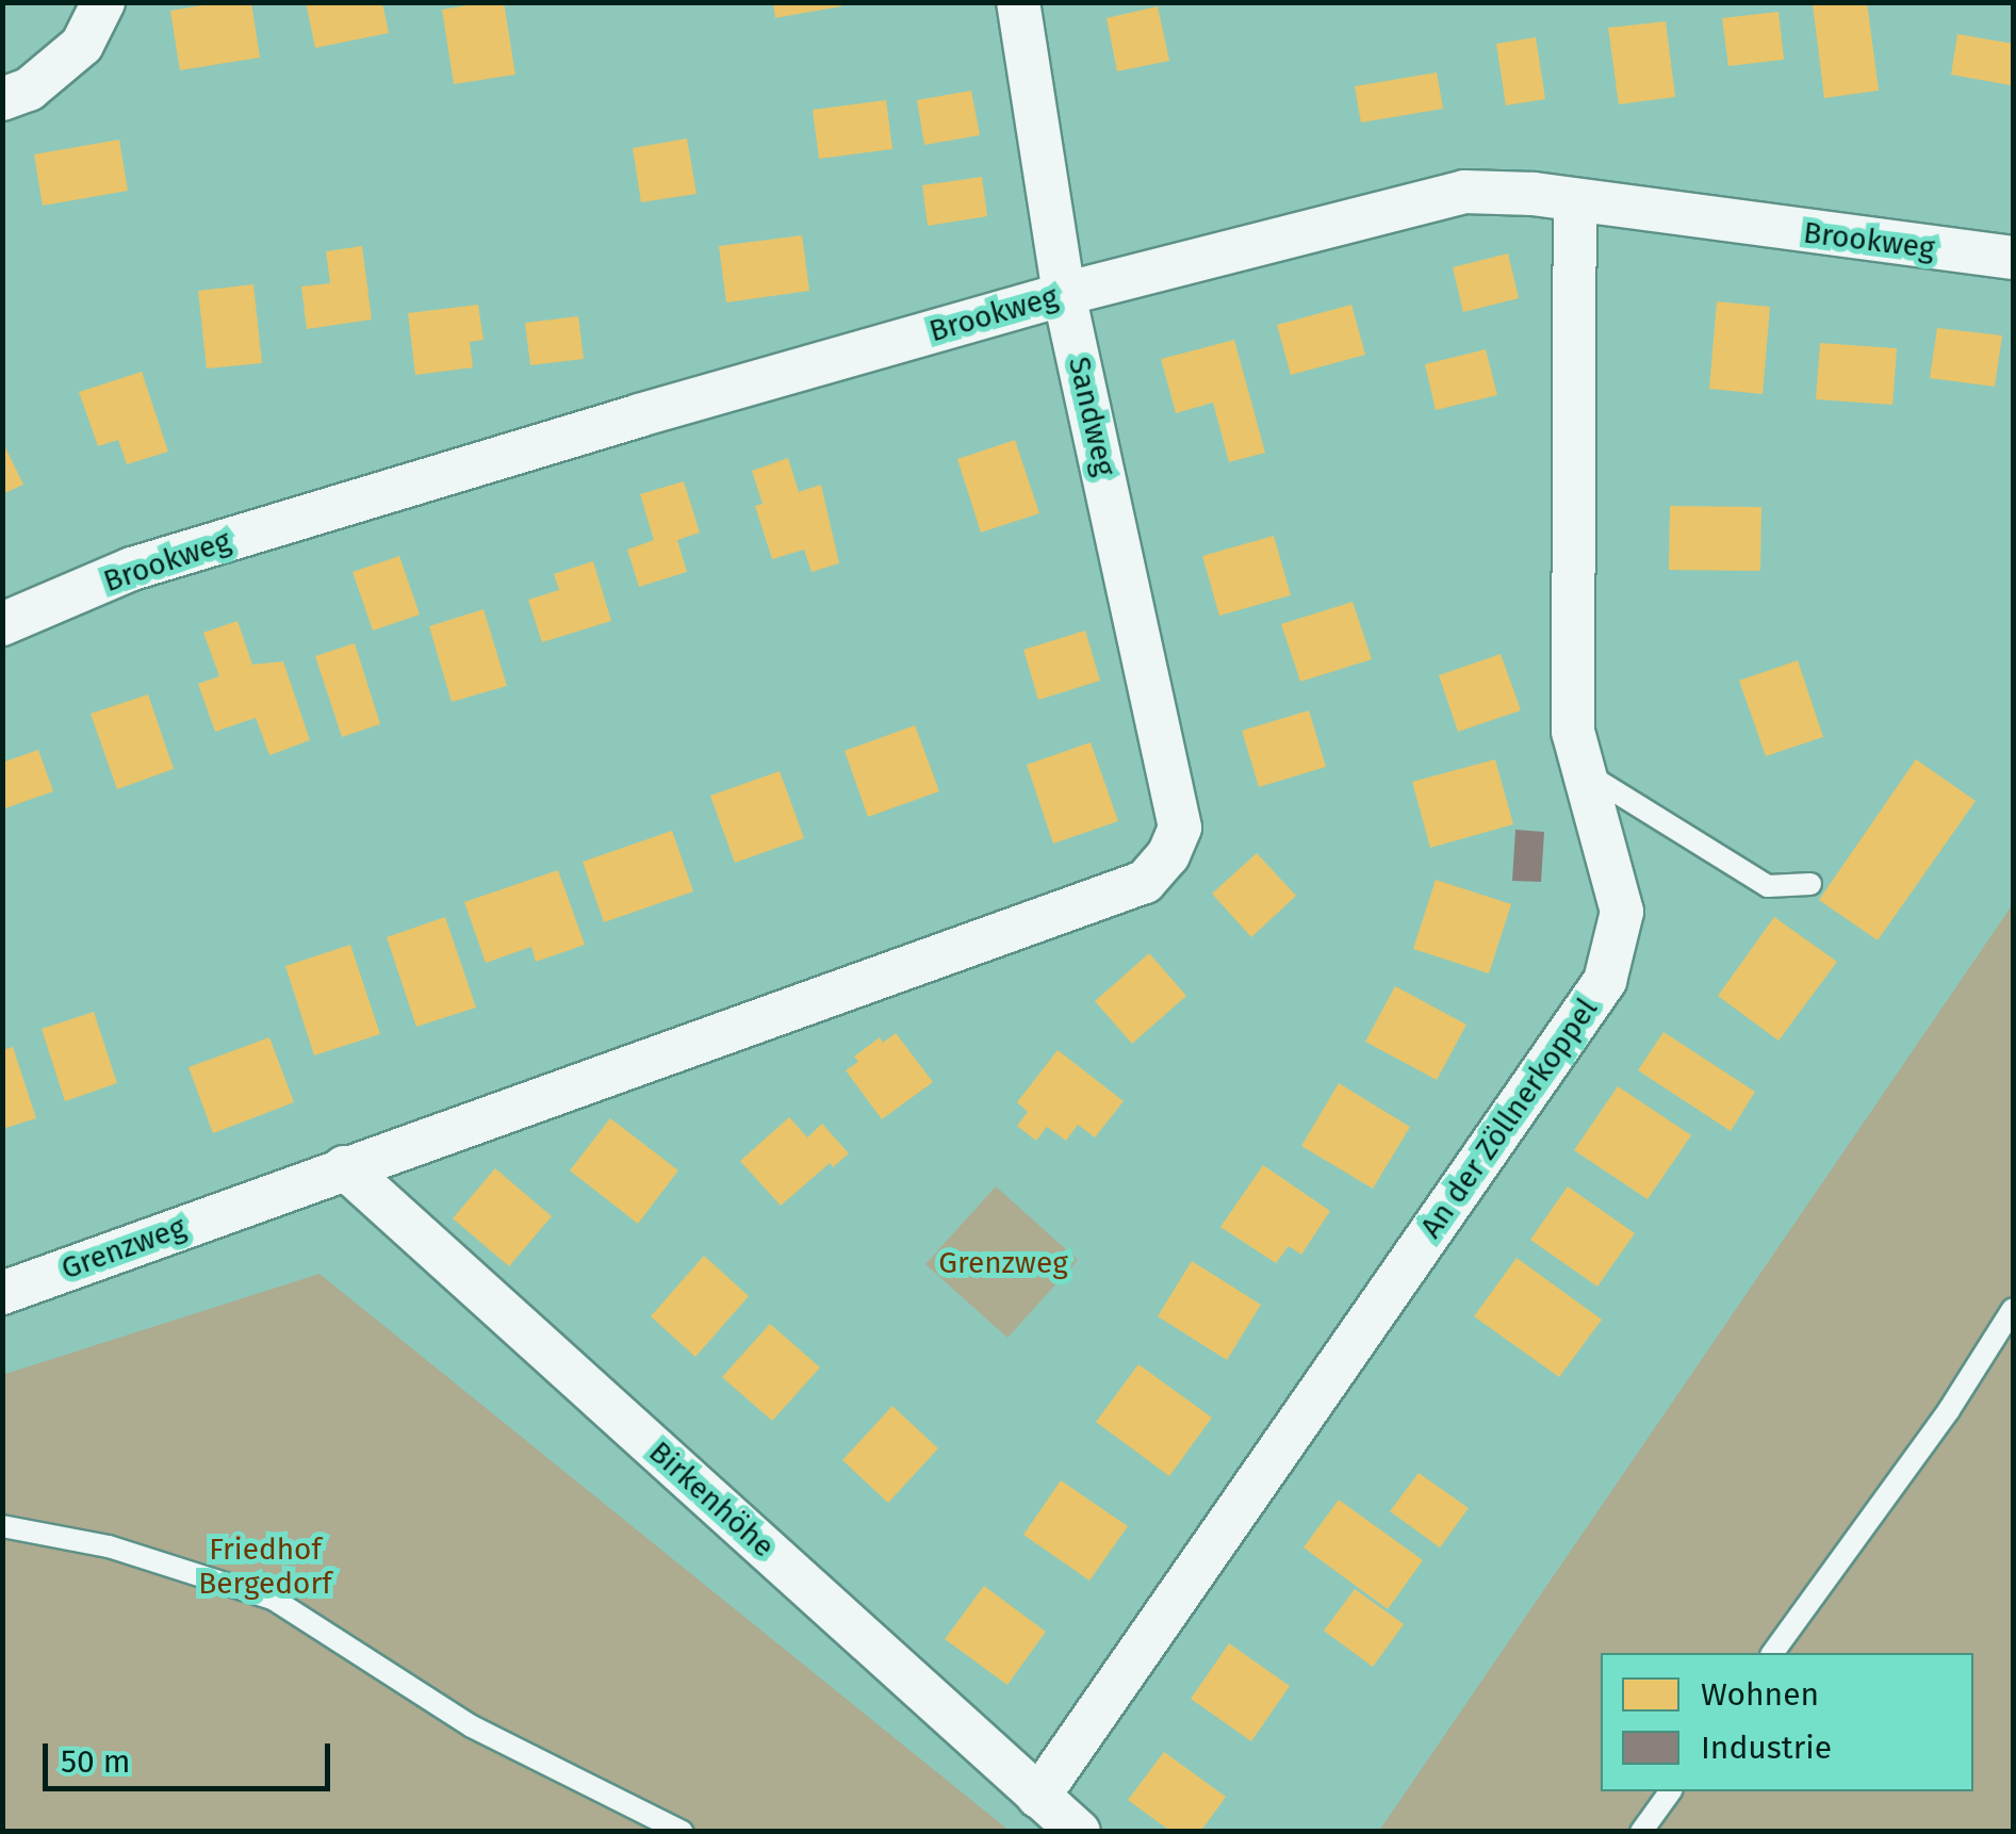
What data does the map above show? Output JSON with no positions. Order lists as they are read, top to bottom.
{
  "streets": {
    "street": [
      "Brookweg",
      "Sandweg",
      "An der Zöllnerkoppel",
      "Grenzweg",
      "Birkenhöhe"
    ]
  },
  "crossings": [
    ["Brookweg", "Sandweg"],
    ["Brookweg", "An der Zöllnerkoppel"],
    ["Sandweg", "Grenzweg"],
    ["An der Zöllnerkoppel", "Birkenhöhe"],
    ["Grenzweg", "Birkenhöhe"]
  ],
  "parks": ["Grenzweg", "Friedhof Bergedorf"],
  "legend": ["Wohnen", "Industrie"],
  "scale_bar": "50 m"
}
